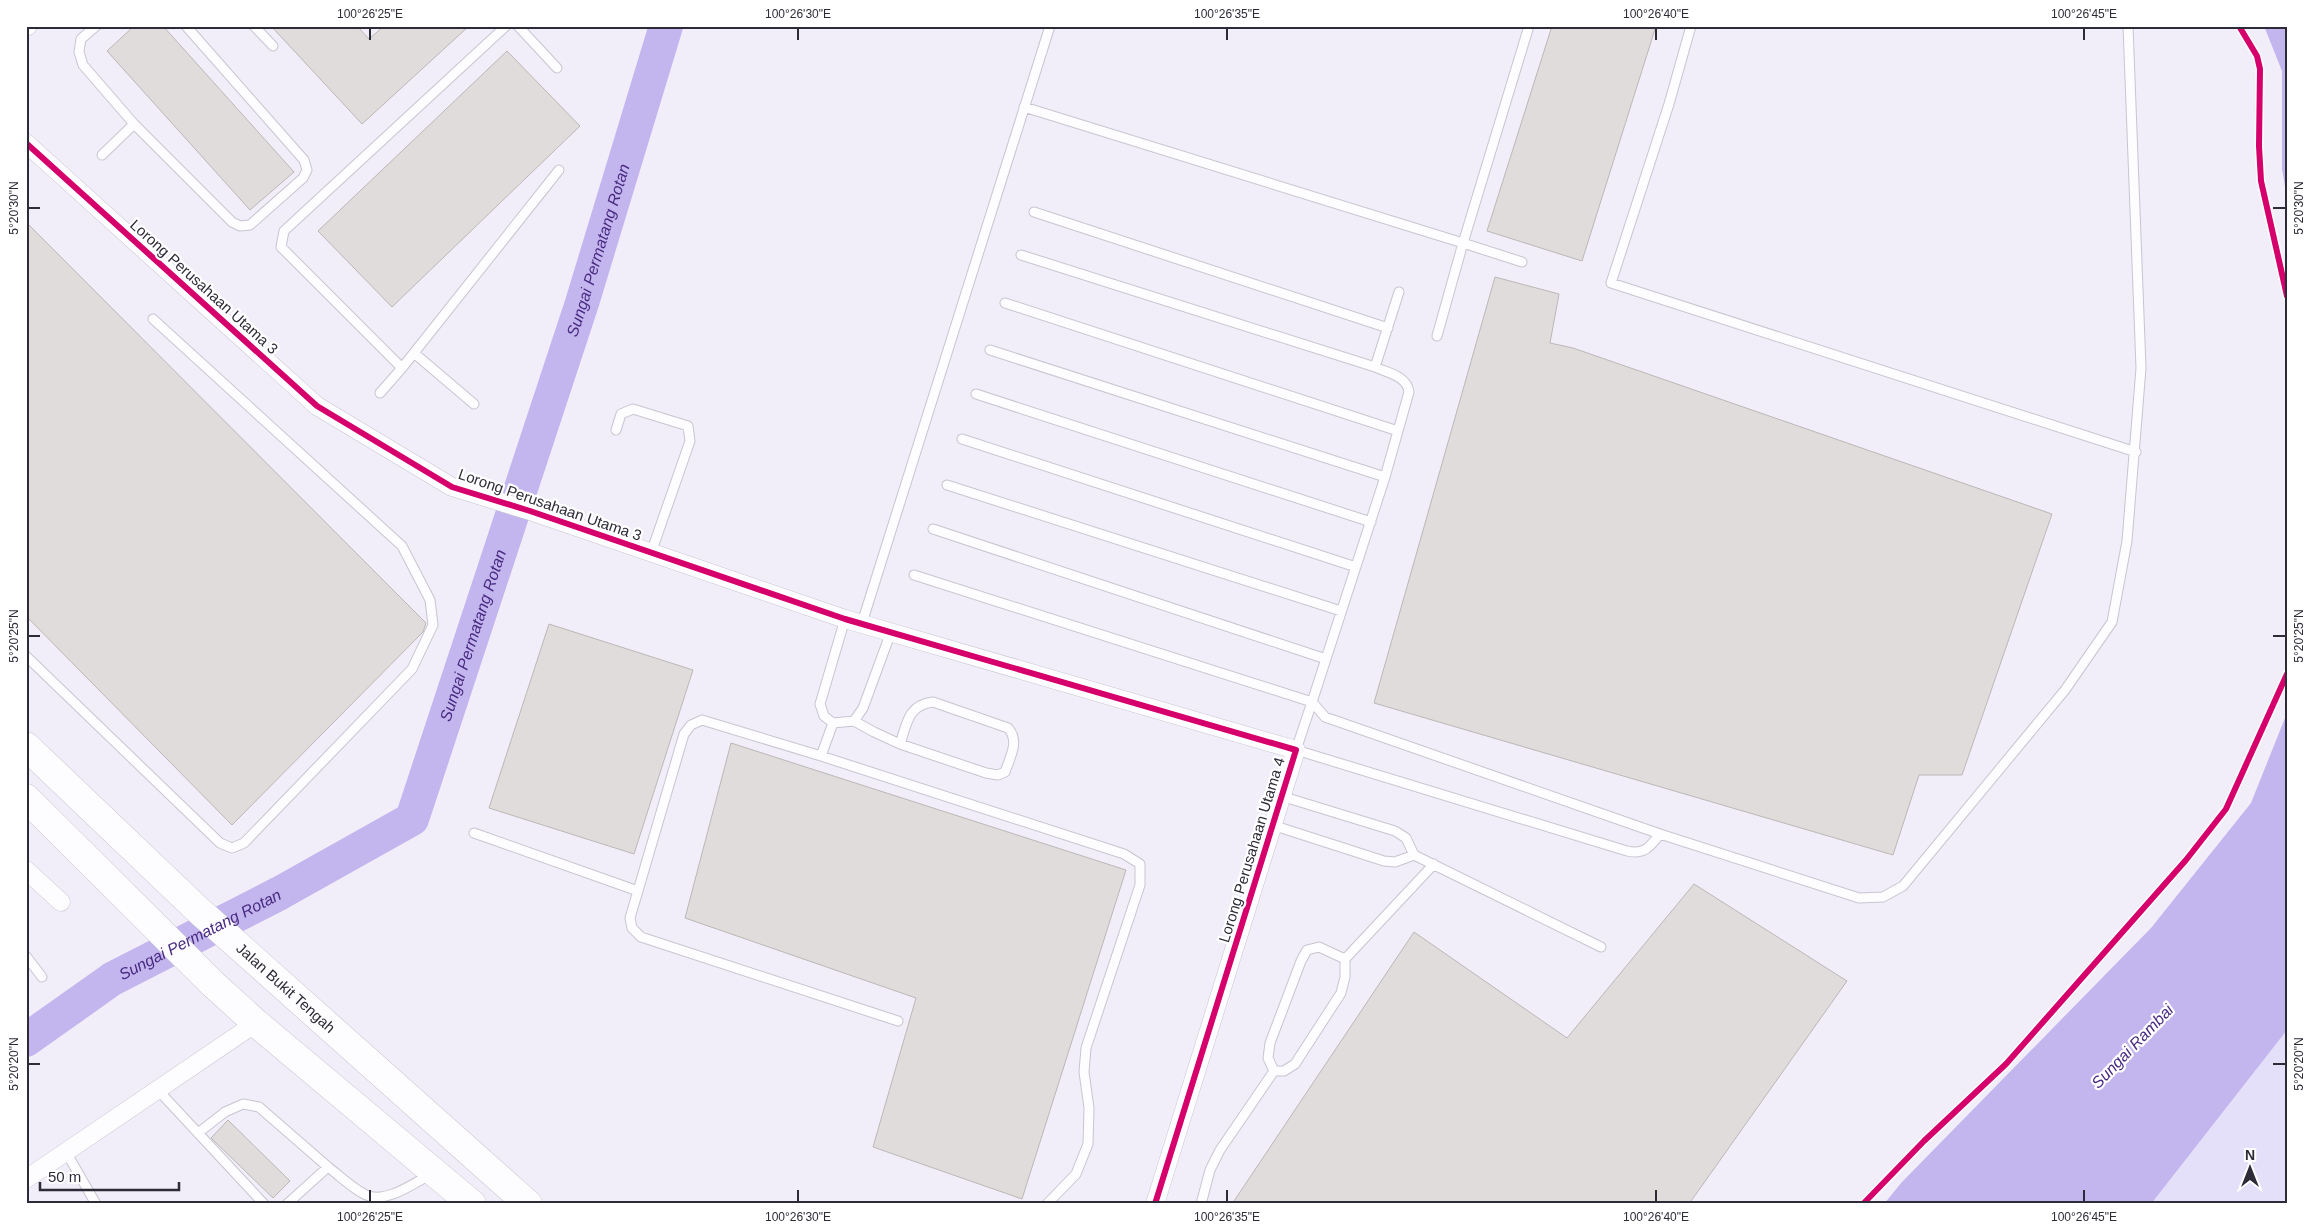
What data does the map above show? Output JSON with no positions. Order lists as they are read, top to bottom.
{
  "streets": {
    "highway": ["Jalan Bukit Tengah"],
    "street": ["Lorong Perusahaan Utama 3", "Lorong Perusahaan Utama 4"]
  },
  "crossings": [
    ["Lorong Perusahaan Utama 3", "Lorong Perusahaan Utama 4"]
  ],
  "water": ["Sungai Permatang Rotan", "Sungai Rambai"],
  "scale_bar": "50 m",
  "north": "top",
  "coordinates": [
    "100°26'25\"E",
    "100°26'30\"E",
    "100°26'35\"E",
    "100°26'40\"E",
    "100°26'45\"E",
    "5°20'30\"N",
    "5°20'25\"N",
    "5°20'20\"N"
  ]
}
